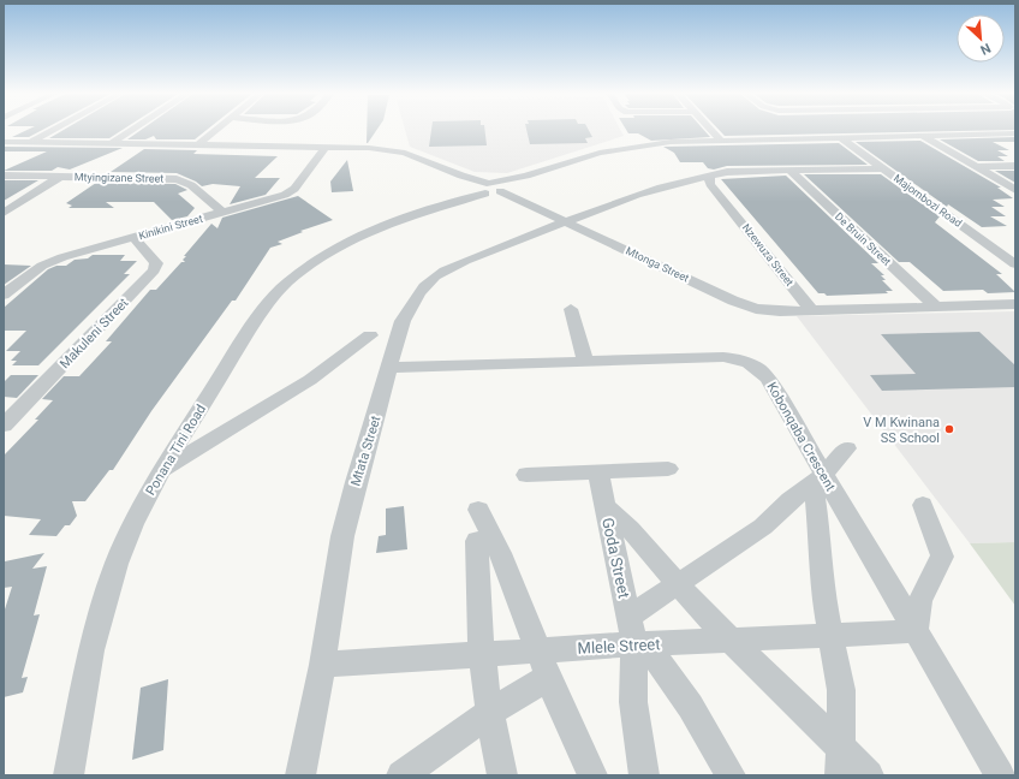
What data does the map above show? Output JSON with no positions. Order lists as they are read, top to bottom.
{
  "streets": {
    "street": [
      "Mtyingizane Street",
      "Majombozi Road",
      "Kinikini Street",
      "De Bruin Street",
      "Nzewuza Street",
      "Mtonga Street",
      "Makuleni Street",
      "Kobonqaba Crescent",
      "Ponana Tini Road",
      "Mtata Street",
      "Goda Street",
      "Mlele Street"
    ]
  },
  "crossings": [
    ["Mtyingizane Street", "Kinikini Street"],
    ["Majombozi Road", "Ponana Tini Road"],
    ["Kinikini Street", "Mtonga Street"],
    ["Kinikini Street", "Makuleni Street"],
    ["Nzewuza Street", "Mtonga Street"],
    ["Nzewuza Street", "Mtata Street"],
    ["Mtonga Street", "Ponana Tini Road"],
    ["Mtonga Street", "Mtata Street"],
    ["Kobonqaba Crescent", "Mtata Street"],
    ["Kobonqaba Crescent", "Mlele Street"],
    ["Mtata Street", "Mlele Street"],
    ["Goda Street", "Mlele Street"]
  ],
  "places": ["V M Kwinana SS School"],
  "north": "bottom right"
}
